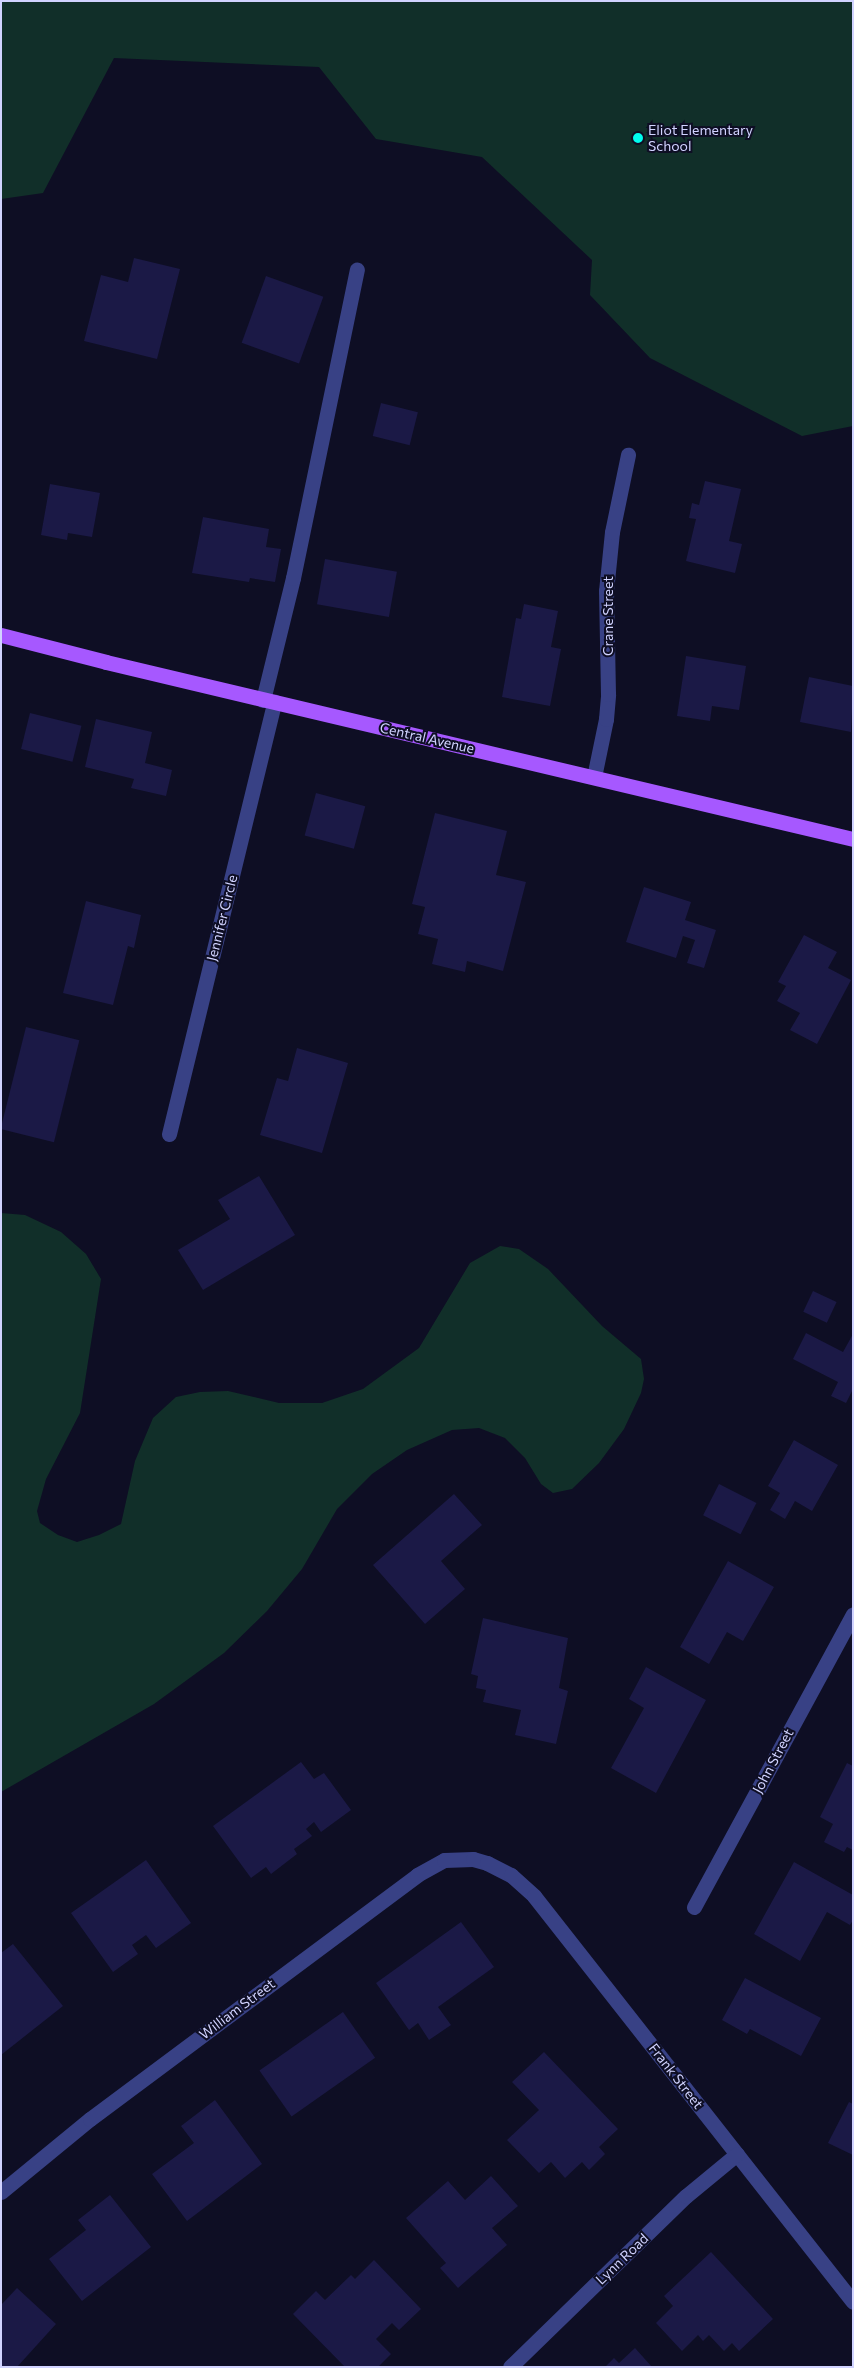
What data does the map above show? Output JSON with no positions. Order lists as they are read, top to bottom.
{
  "streets": {
    "main road": ["Central Avenue"],
    "street": [
      "Crane Street",
      "Jennifer Circle",
      "John Street",
      "William Street",
      "Frank Street",
      "Lynn Road"
    ]
  },
  "crossings": [
    ["Crane Street", "Central Avenue"],
    ["Central Avenue", "Jennifer Circle"],
    ["William Street", "Frank Street"],
    ["Frank Street", "Lynn Road"]
  ],
  "places": ["Eliot Elementary School"]
}
